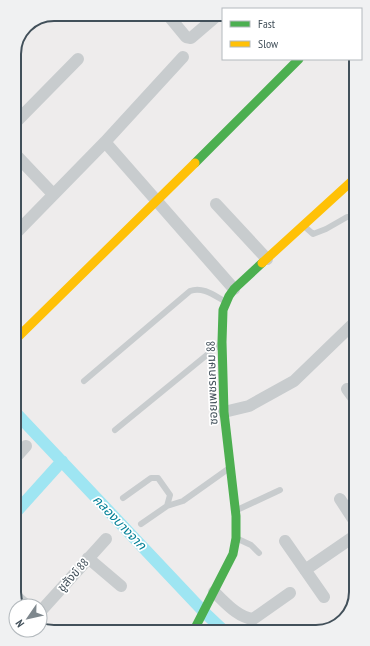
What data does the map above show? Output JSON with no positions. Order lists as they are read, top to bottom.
{
  "streets": {
    "street": ["ซอยเพชรเกษม 88", "ชูสังข์ 88"]
  },
  "water": ["คลองบางจาก"],
  "legend": ["Fast", "Slow"],
  "north": "bottom left"
}
